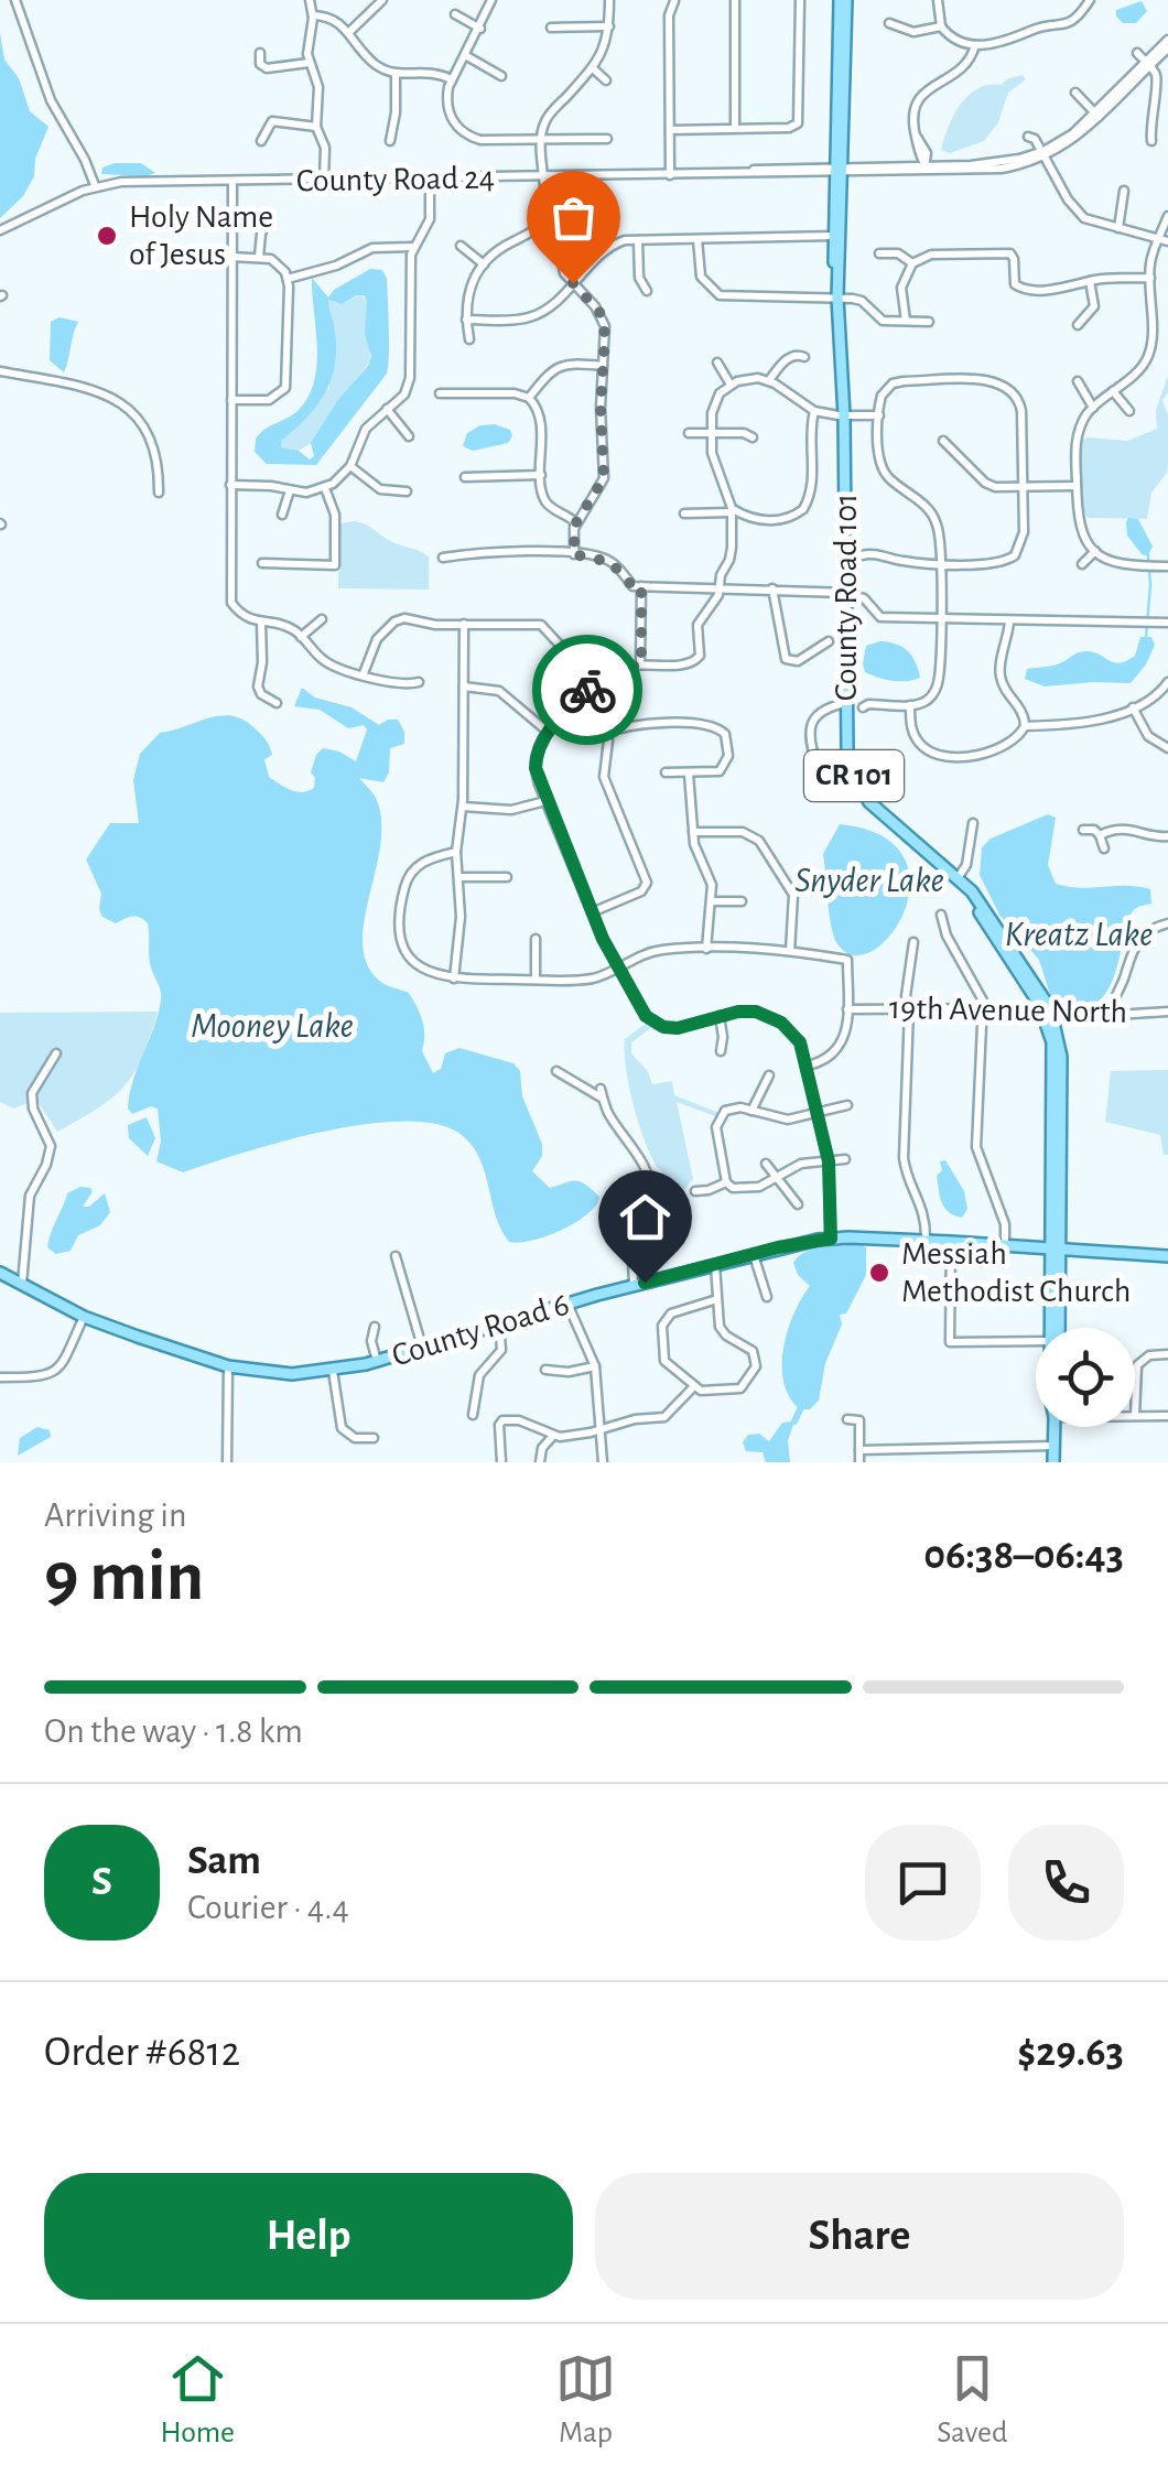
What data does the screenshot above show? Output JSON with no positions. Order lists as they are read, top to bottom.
{
  "streets": {
    "main road": ["County Road 101", "CR 101", "County Road 6"],
    "street": ["County Road 24", "19th Avenue North"]
  },
  "crossings": [
    ["County Road 24", "County Road 101"],
    ["County Road 101", "19th Avenue North"],
    ["County Road 101", "County Road 6"]
  ],
  "water": ["Snyder Lake", "Kreatz Lake", "Mooney Lake"],
  "places": ["Holy Name of Jesus", "Messiah Methodist Church"],
  "page": {
    "heading": ["9 min", "Arriving in", "06:38–06:43"],
    "panel": [
      "Sam",
      "Courier · 4.4",
      "Order #6812",
      "$29.63"
    ],
    "bar": "On the way · 1.8 km",
    "round": "S",
    "buttons": ["Help", "Share"],
    "tabs": ["Home", "Map", "Saved"]
  }
}
